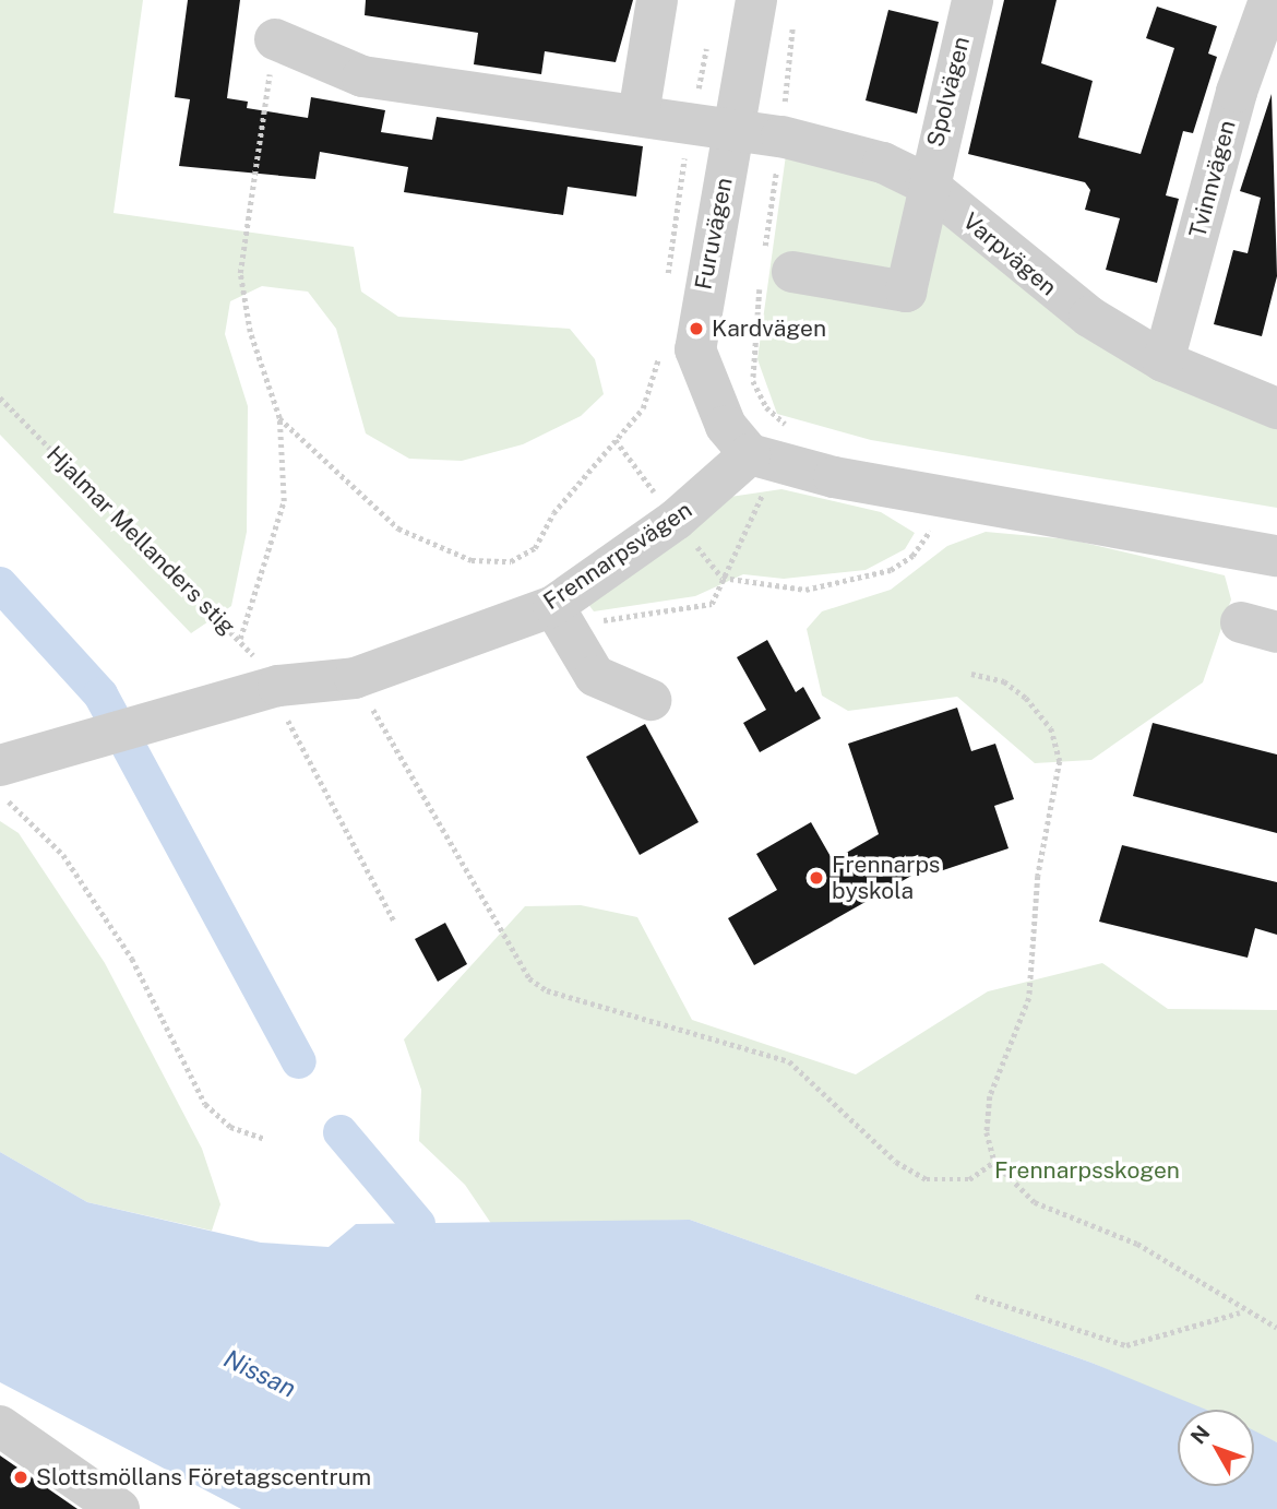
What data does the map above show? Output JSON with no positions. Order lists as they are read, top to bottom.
{
  "streets": {
    "street": [
      "Spolvägen",
      "Tvinnvägen",
      "Furuvägen",
      "Varpvägen",
      "Frennarpsvägen"
    ],
    "path": ["Hjalmar Mellanders stig"]
  },
  "crossings": [
    ["Spolvägen", "Varpvägen"],
    ["Tvinnvägen", "Varpvägen"],
    ["Furuvägen", "Varpvägen"],
    ["Furuvägen", "Frennarpsvägen"],
    ["Hjalmar Mellanders stig", "Frennarpsvägen"]
  ],
  "water": ["Nissan"],
  "parks": ["Frennarpsskogen"],
  "places": ["Kardvägen", "Frennarps byskola", "Slottsmöllans Företagscentrum"],
  "north": "top left"
}
